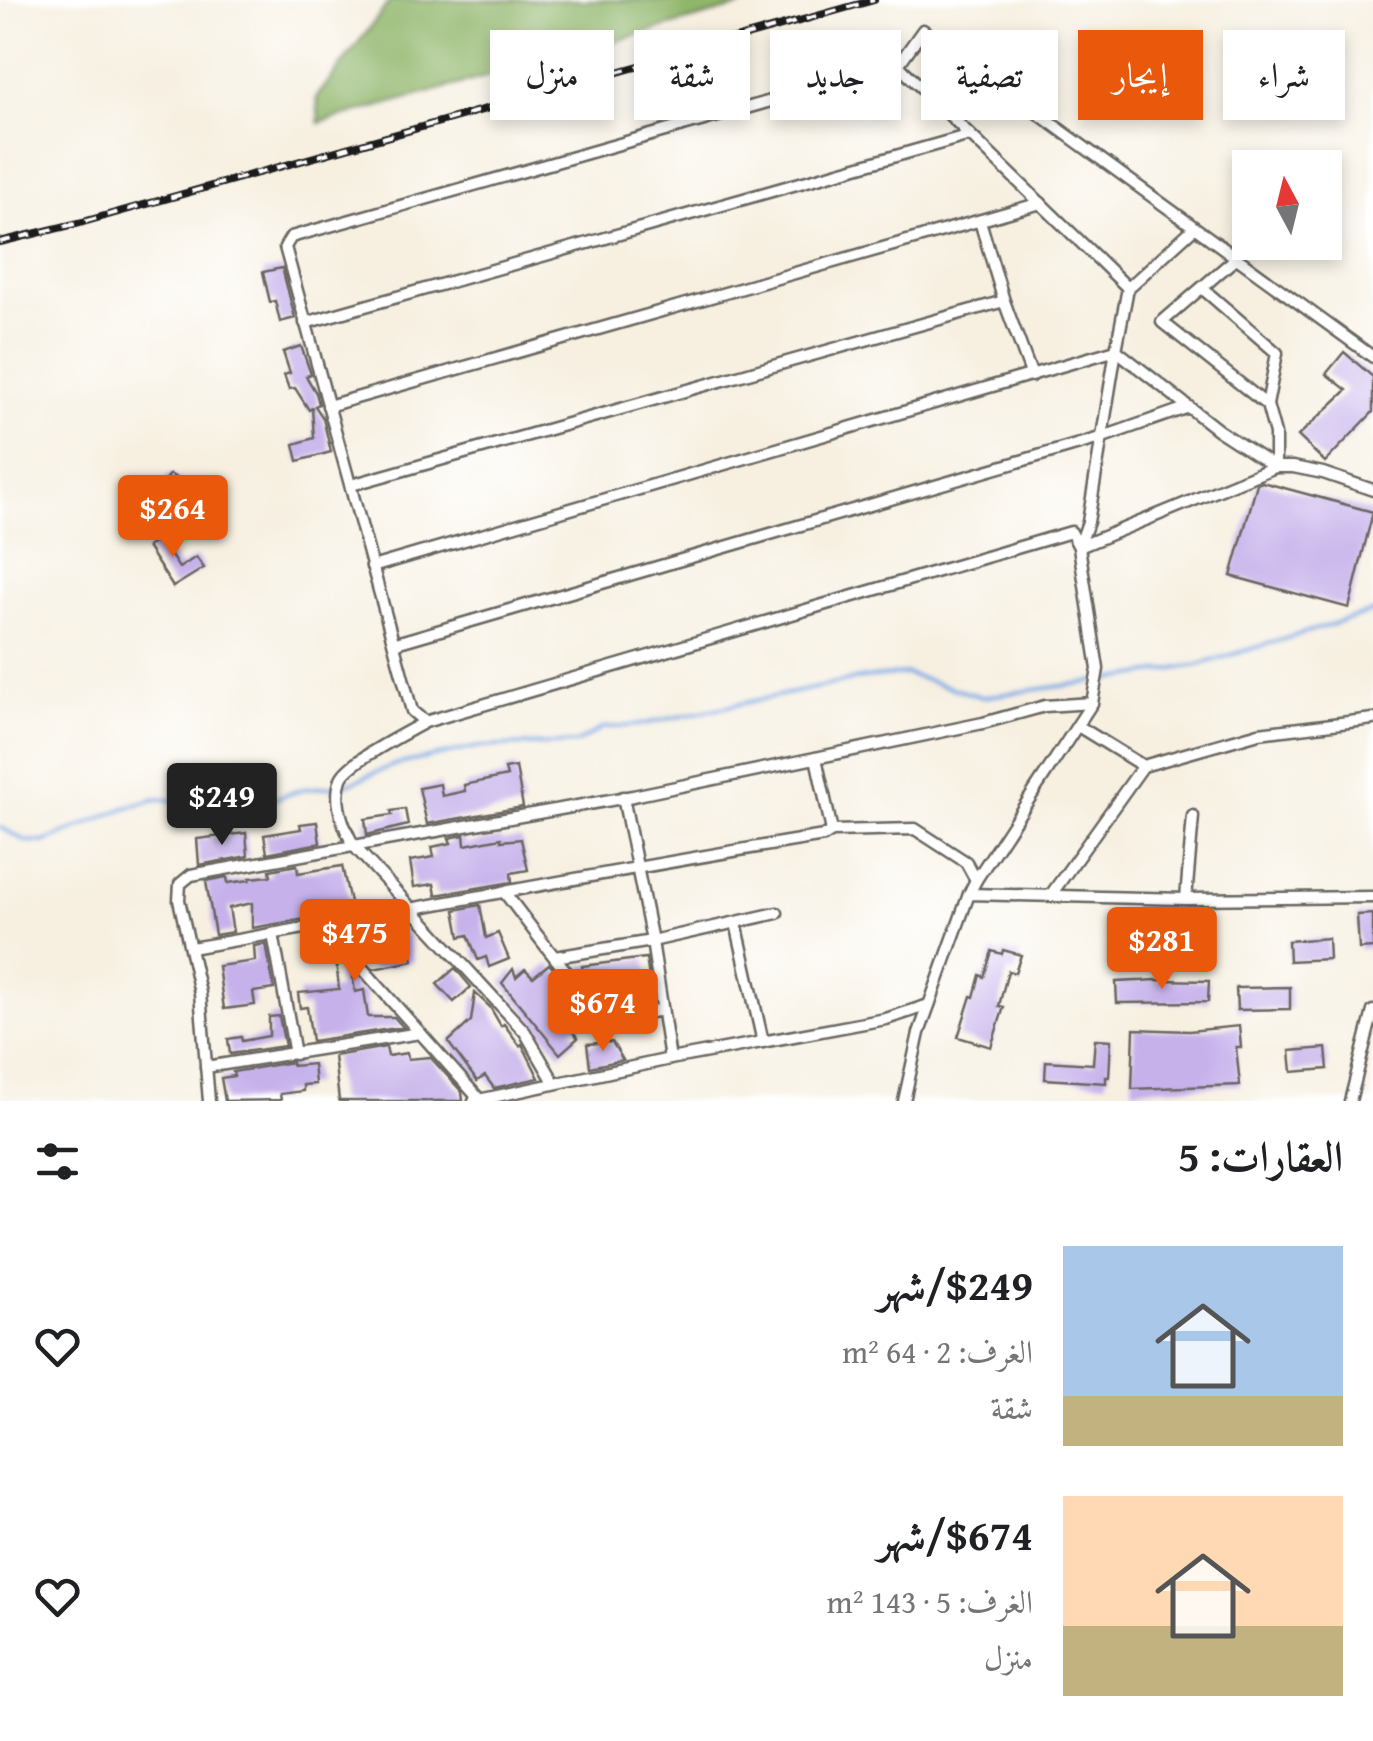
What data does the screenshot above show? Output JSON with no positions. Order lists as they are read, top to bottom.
{
  "north": "top",
  "page": {
    "chip": [
      "شراء",
      "إيجار",
      "تصفية",
      "جديد",
      "شقة",
      "منزل"
    ],
    "price": [
      "$264",
      "$249",
      "$475",
      "$281",
      "$674"
    ],
    "heading": "العقارات: 5",
    "list": [
      {
        "name": "$249/شهر",
        "note": "الغرف: 2 · 64 m² · شقة"
      },
      {
        "name": "$674/شهر",
        "note": "الغرف: 5 · 143 m² · منزل"
      }
    ]
  }
}
